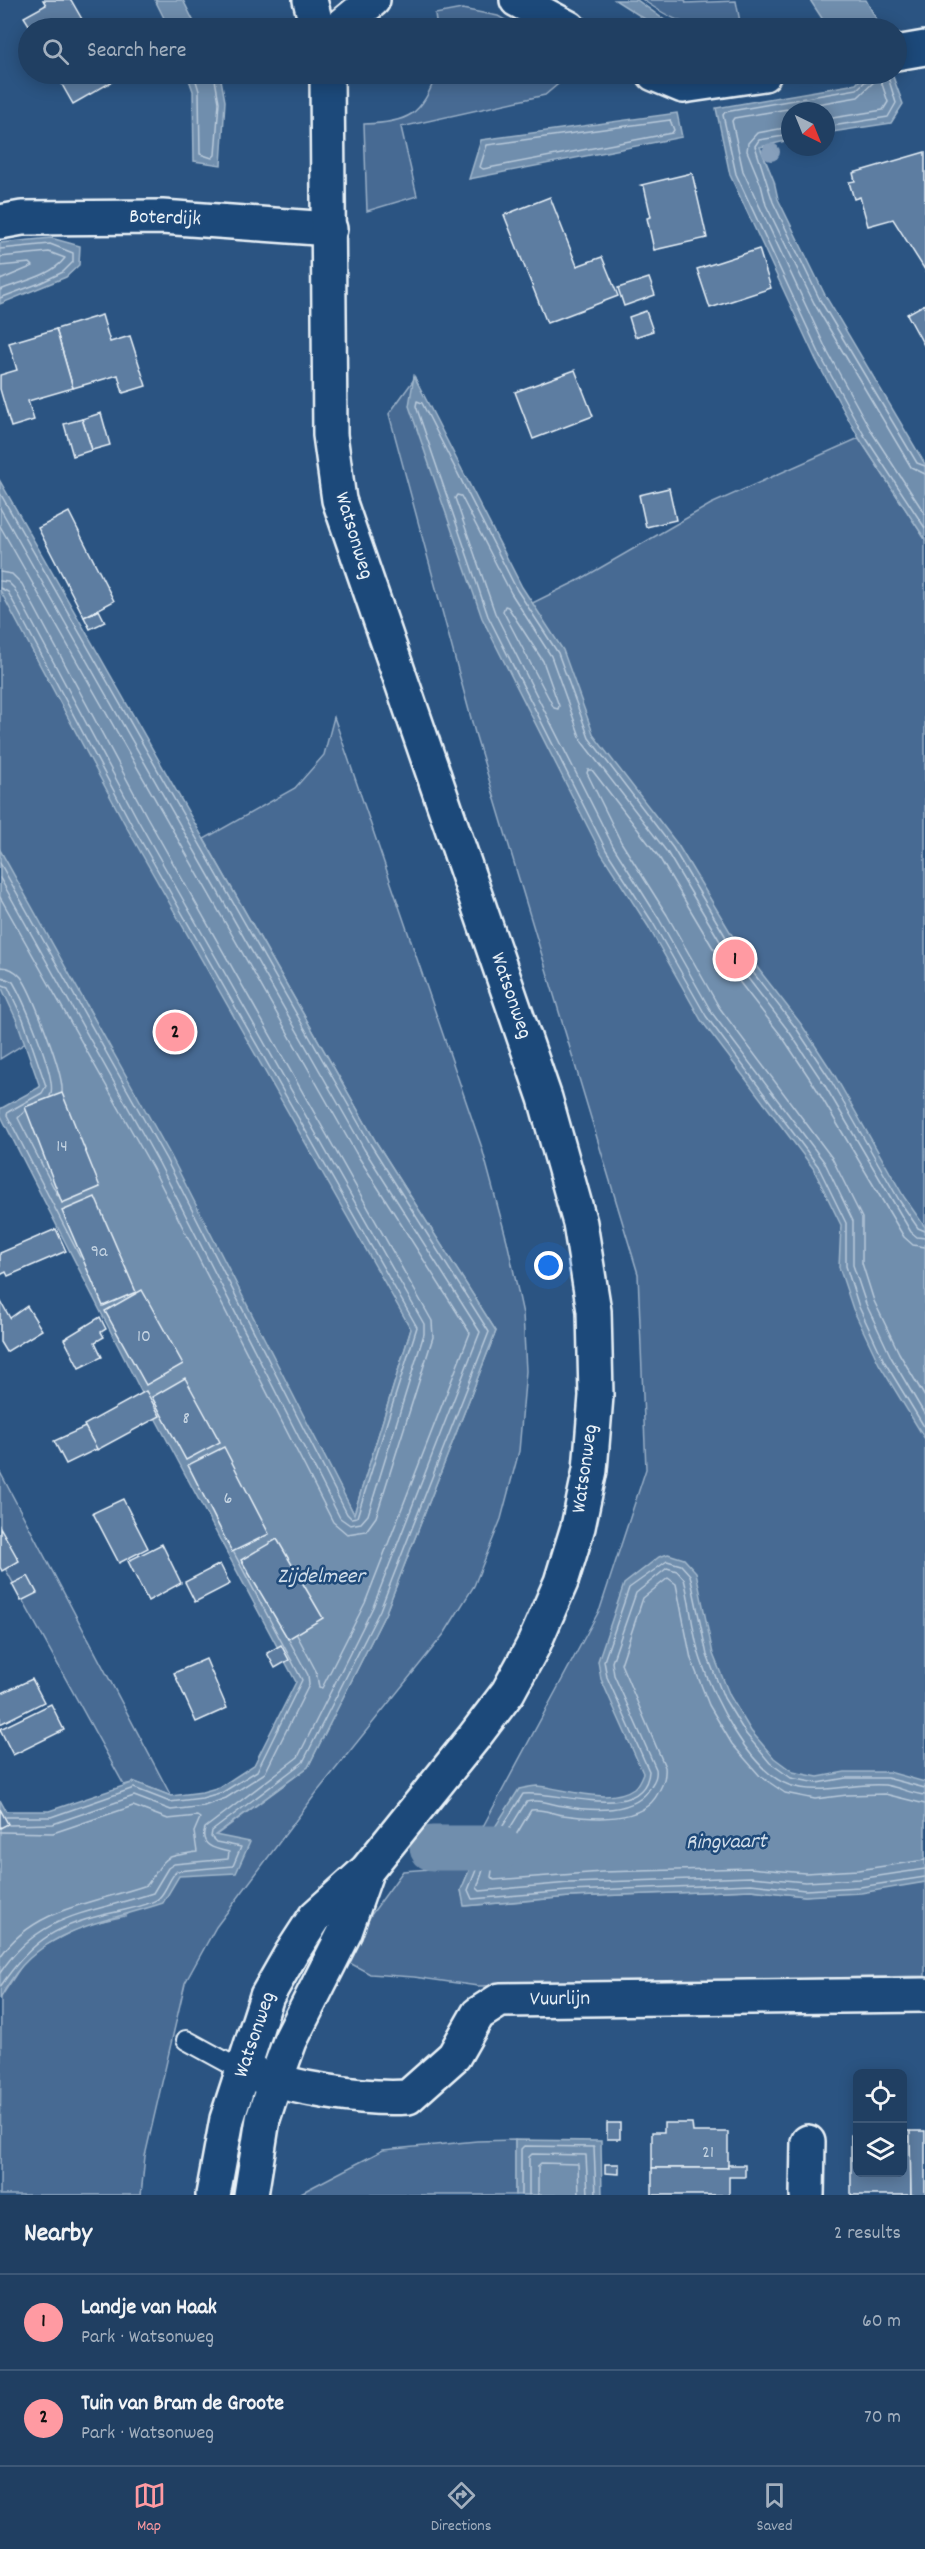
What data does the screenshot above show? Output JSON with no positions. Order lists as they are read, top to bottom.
{
  "streets": {
    "street": ["Boterdijk", "Watsonweg", "Vuurlijn"]
  },
  "crossings": [
    ["Boterdijk", "Watsonweg"],
    ["Watsonweg", "Vuurlijn"]
  ],
  "water": ["Zijdelmeer", "Ringvaart"],
  "house_numbers": [
    "14",
    "9a",
    "10",
    "8",
    "6",
    "21"
  ],
  "north": "bottom right",
  "page": {
    "search": "Search here",
    "pins": ["1", "2"],
    "heading": ["Nearby", "2 results"],
    "list": [
      {
        "mark": "1",
        "name": "Landje van Haak",
        "note": "Park · Watsonweg",
        "value": "60 m"
      },
      {
        "mark": "2",
        "name": "Tuin van Bram de Groote",
        "note": "Park · Watsonweg",
        "value": "70 m"
      }
    ],
    "nav": ["Map", "Directions", "Saved"]
  }
}
